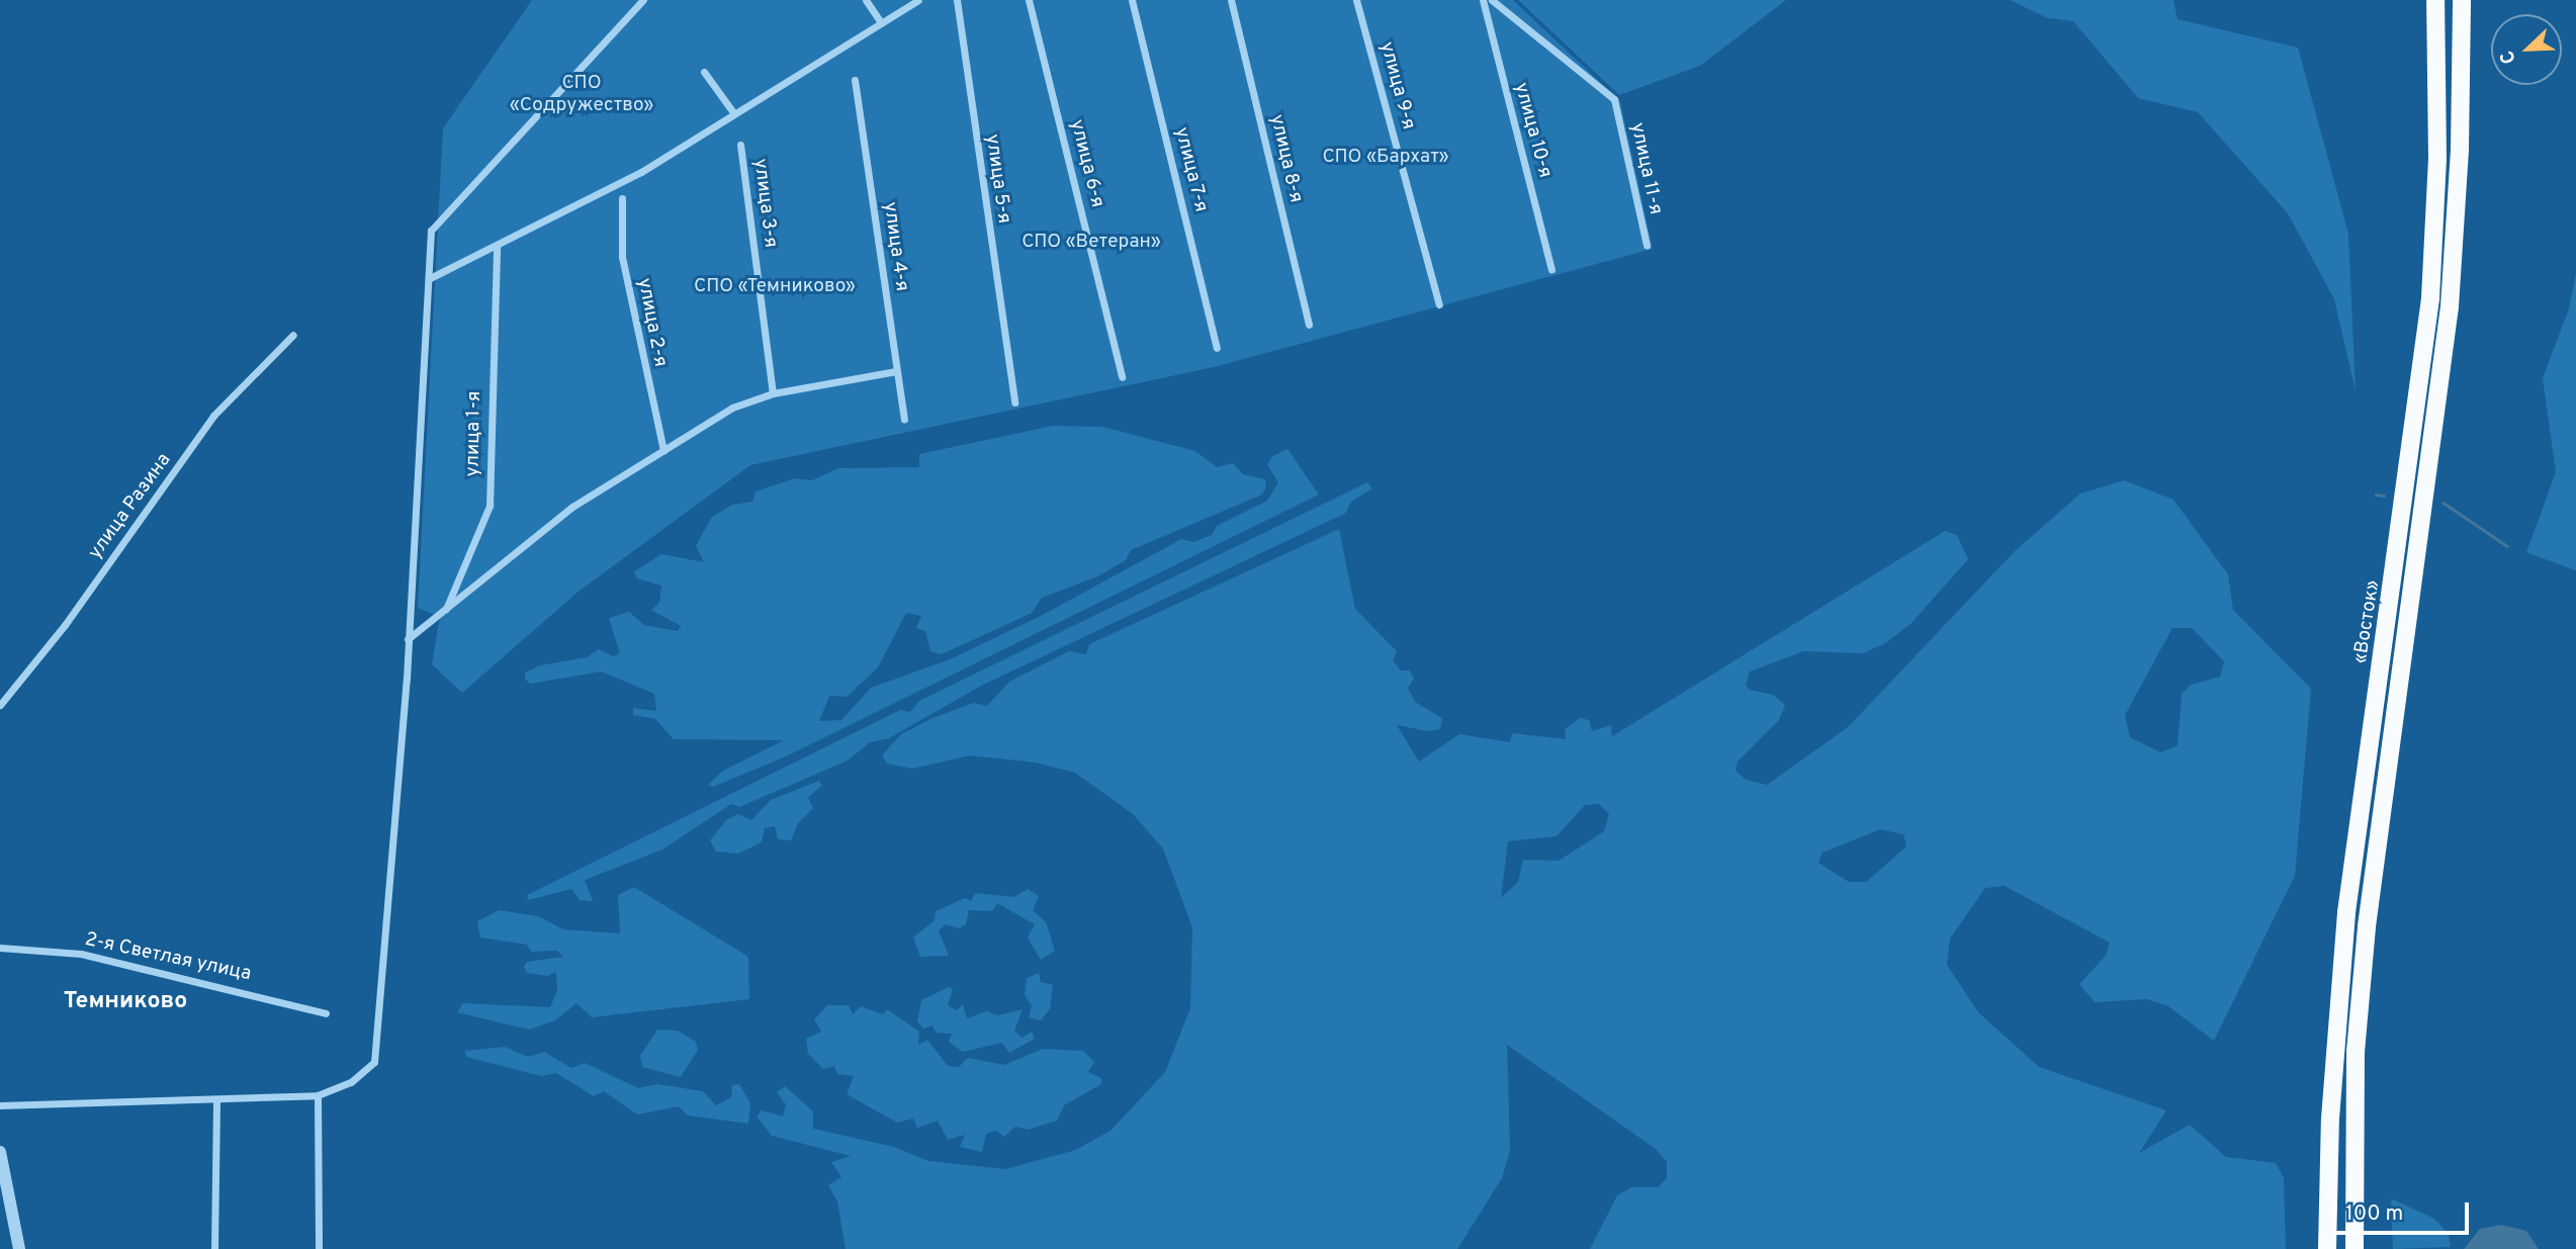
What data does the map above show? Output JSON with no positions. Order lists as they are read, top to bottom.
{
  "streets": {
    "highway": ["«Восток»"],
    "street": [
      "улица 9-я",
      "улица 10-я",
      "улица 8-я",
      "улица 6-я",
      "улица 11-я",
      "улица 7-я",
      "улица 5-я",
      "улица 3-я",
      "улица 4-я",
      "улица 2-я",
      "улица 1-я",
      "улица Разина",
      "2-я Светлая улица"
    ]
  },
  "districts": ["Темниково"],
  "parks": [
    "СПО «Содружество»",
    "СПО «Бархат»",
    "СПО «Ветеран»",
    "СПО «Темниково»"
  ],
  "scale_bar": "100 m",
  "north": "bottom left"
}
